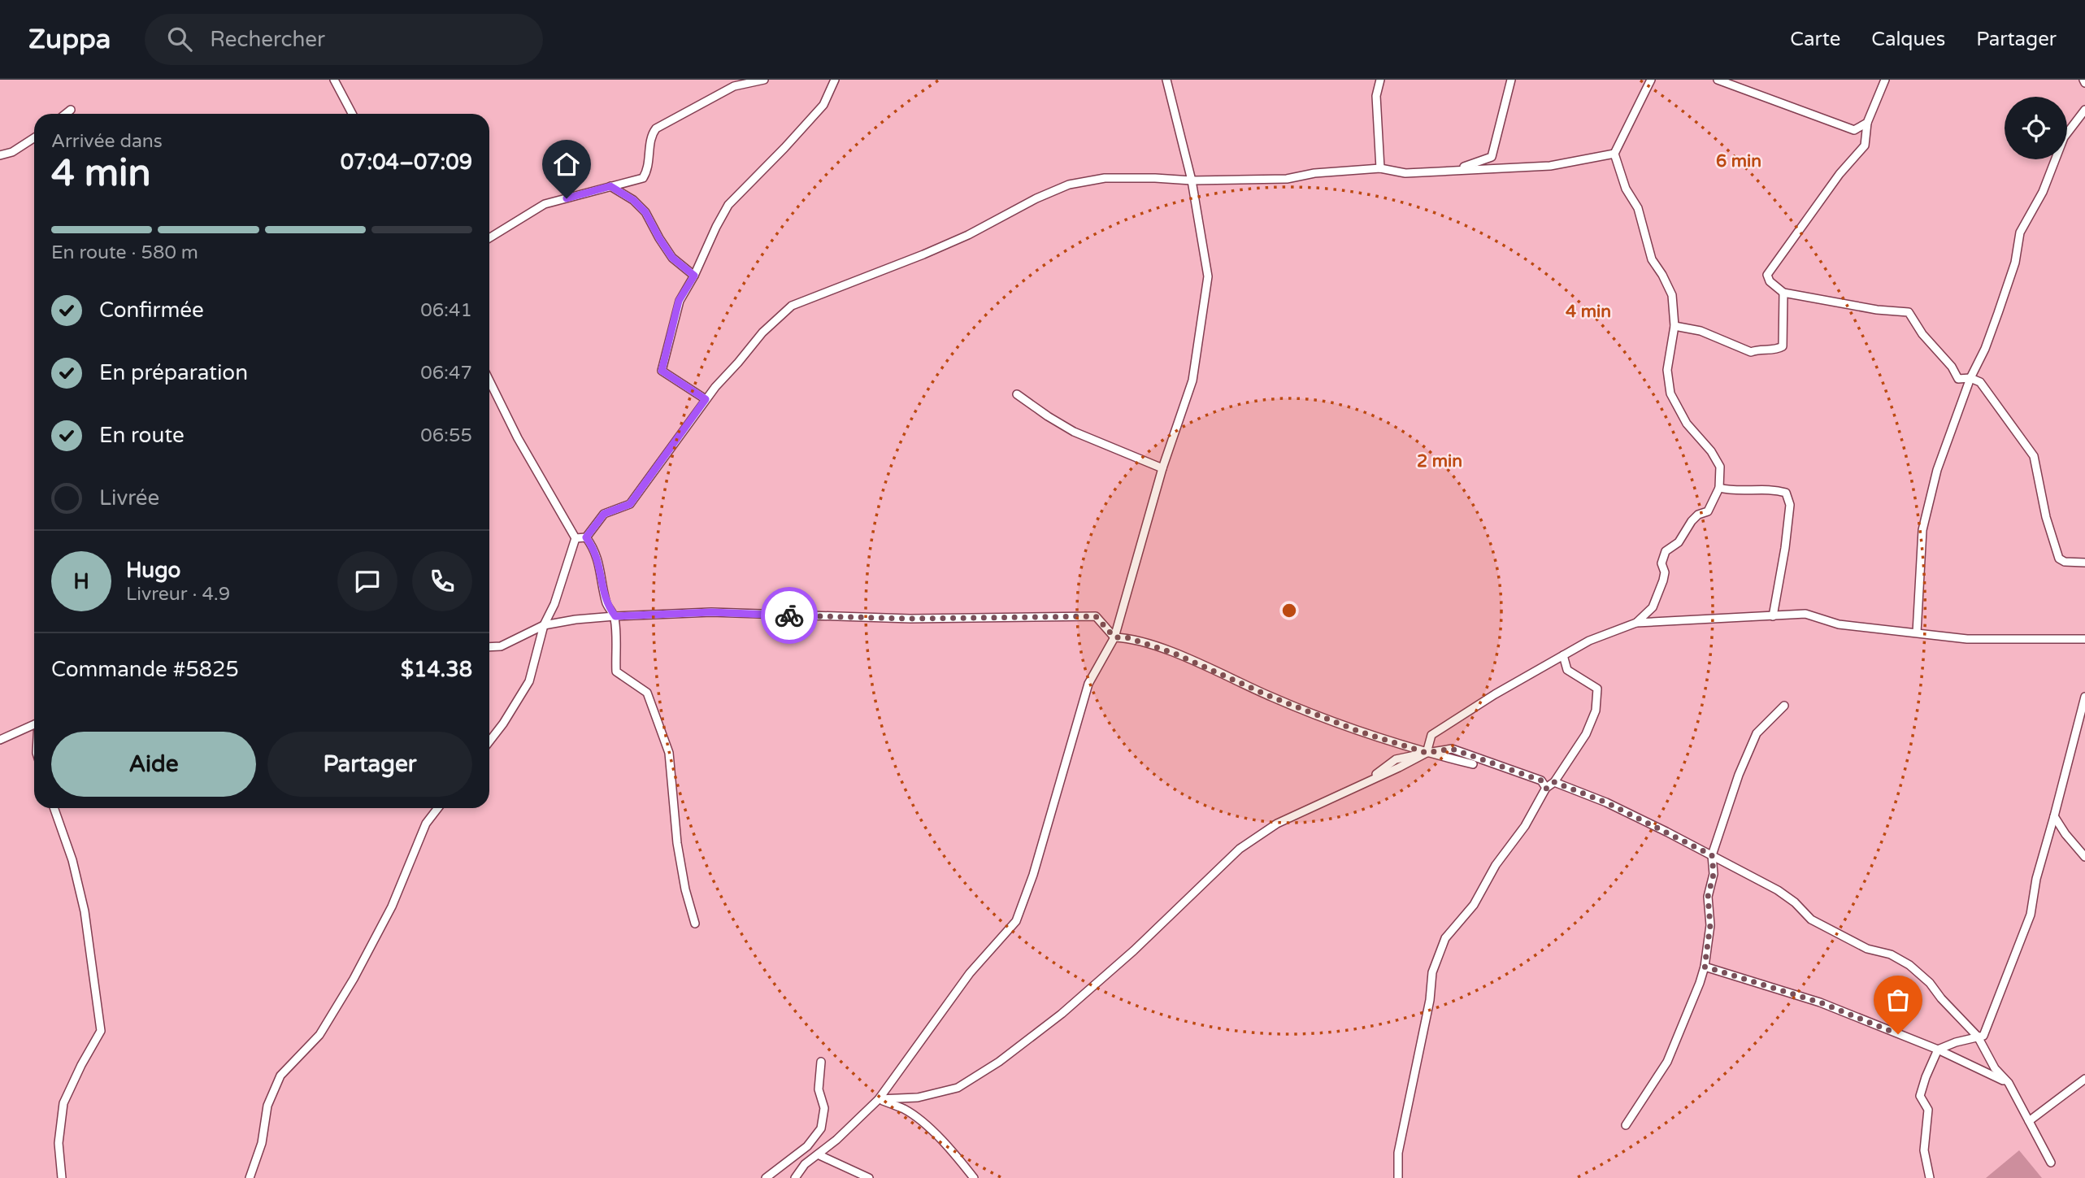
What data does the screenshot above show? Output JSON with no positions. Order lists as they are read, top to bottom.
{
  "page": {
    "header": "Zuppa",
    "search": "Rechercher",
    "nav": ["Carte", "Calques", "Partager"],
    "heading": ["4 min", "Arrivée dans", "07:04–07:09"],
    "panel": [
      "Hugo",
      "Livreur · 4.9",
      "Commande #5825",
      "$14.38"
    ],
    "bar": "En route · 580 m",
    "list": [
      ["Confirmée", "06:41"],
      ["En préparation", "06:47"],
      ["En route", "06:55"],
      "Livrée"
    ],
    "round": "H",
    "buttons": ["Aide", "Partager"]
  },
  "rings": ["6 min", "4 min", "2 min"]
}
